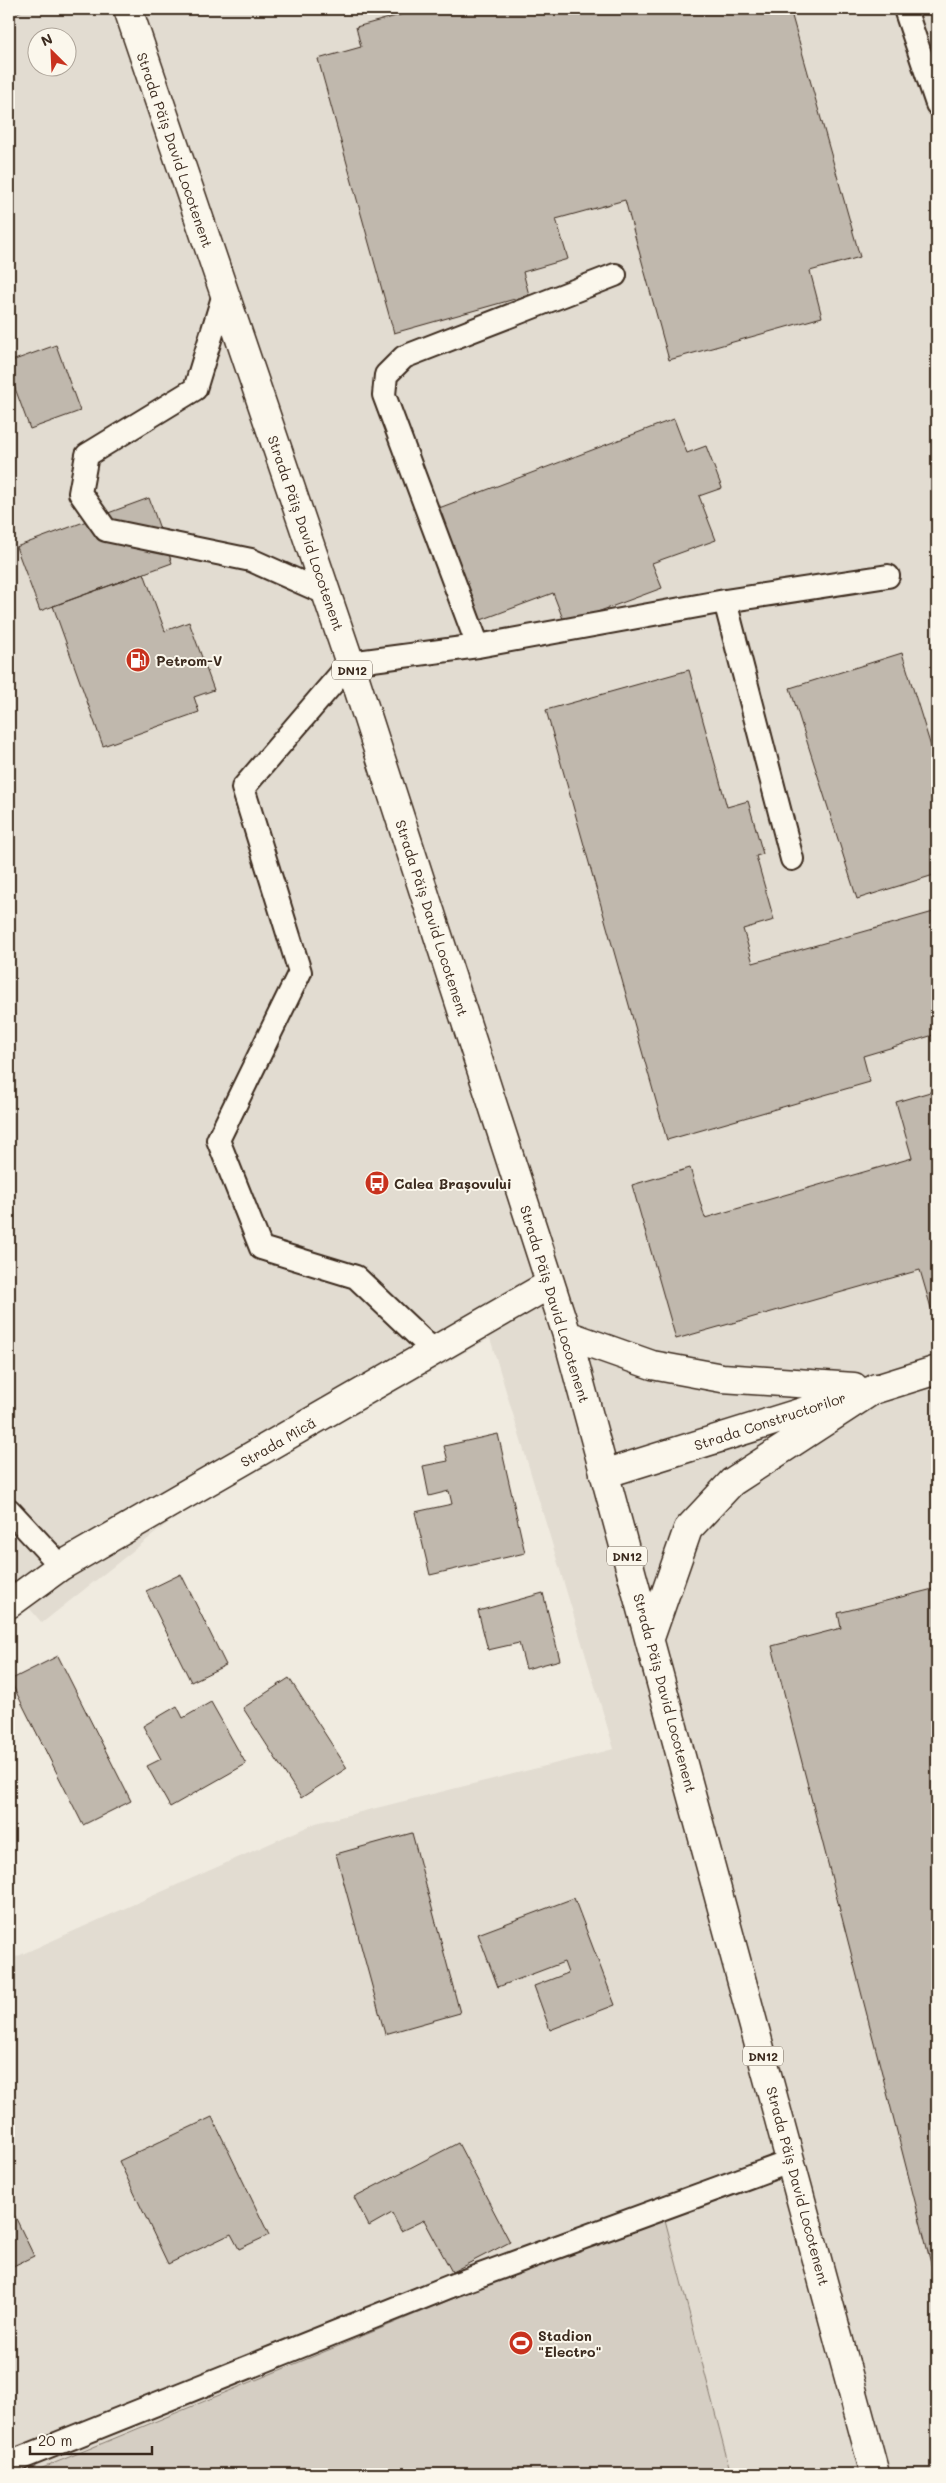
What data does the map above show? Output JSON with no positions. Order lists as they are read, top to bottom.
{
  "streets": {
    "main road": [
      "Strada Păiș David Locotenent",
      "DN12",
      "Strada Constructorilor",
      "Strada Mică"
    ]
  },
  "crossings": [
    ["Strada Păiș David Locotenent", "Strada Constructorilor"],
    ["Strada Păiș David Locotenent", "Strada Mică"]
  ],
  "places": {
    "fuel station": ["Petrom-V"],
    "bus stop": ["Calea Brașovului"],
    "sports": ["Stadion \"Electro\""]
  },
  "scale_bar": "20 m",
  "north": "top left"
}
